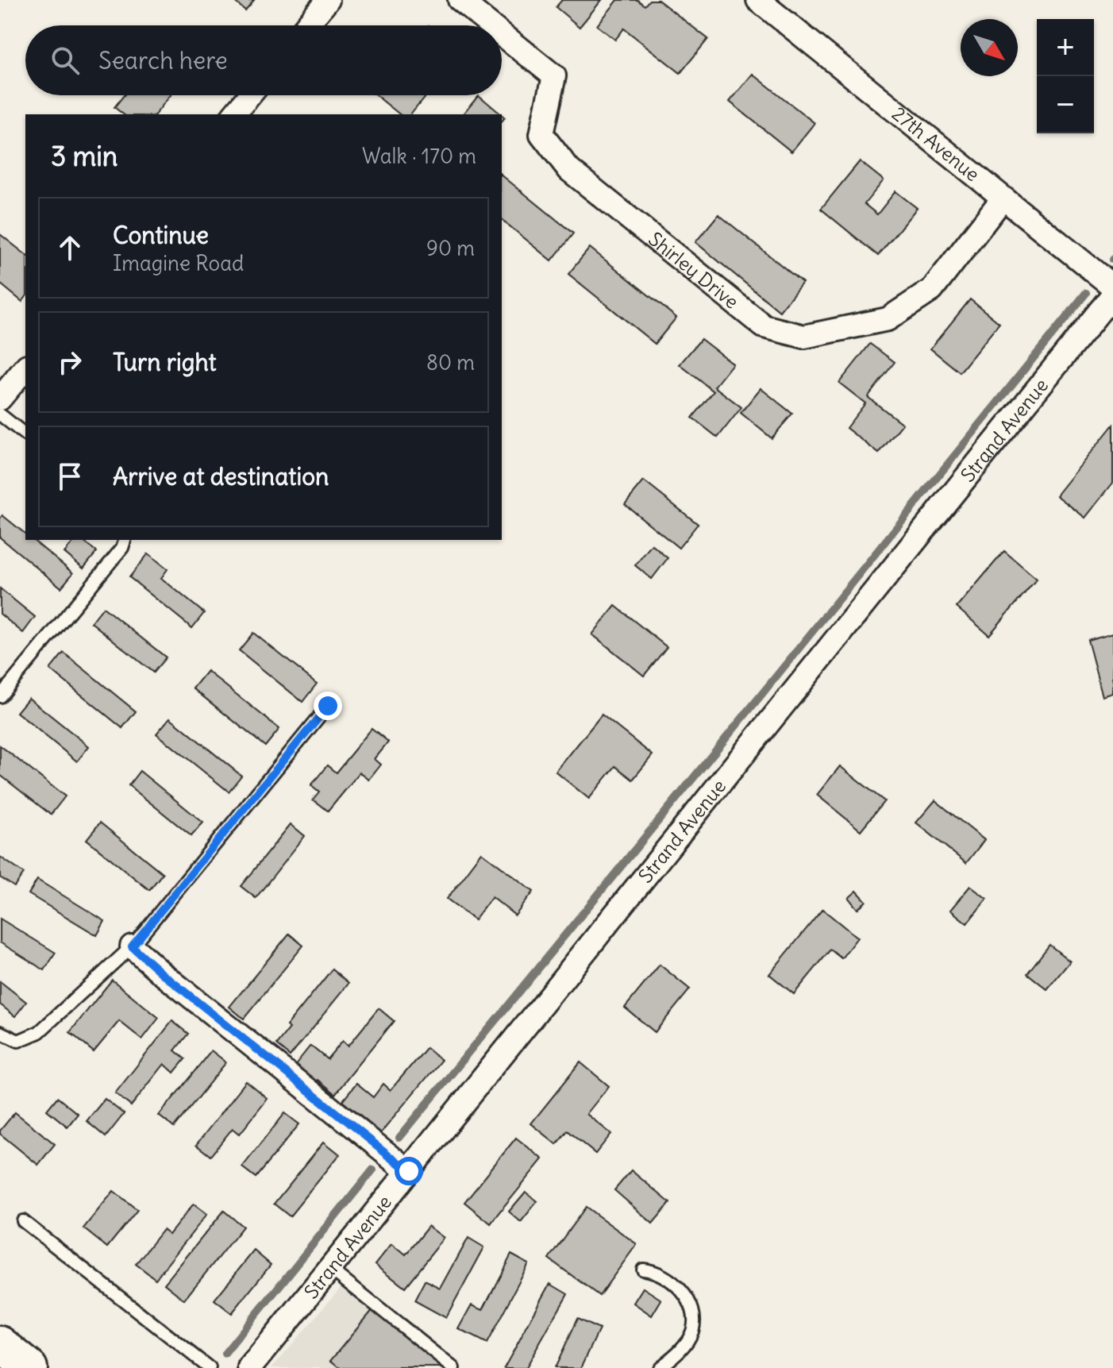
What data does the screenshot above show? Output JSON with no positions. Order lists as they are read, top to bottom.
{
  "streets": {
    "street": ["27th Avenue", "Shirley Drive", "Strand Avenue"]
  },
  "crossings": [
    ["27th Avenue", "Shirley Drive"]
  ],
  "north": "bottom right",
  "page": {
    "map_buttons": ["+", "−"],
    "search": "Search here",
    "heading": ["3 min", "Walk · 170 m"],
    "list": [
      ["Continue", "Imagine Road", "90 m"],
      ["Turn right", "80 m"],
      "Arrive at destination"
    ]
  }
}
